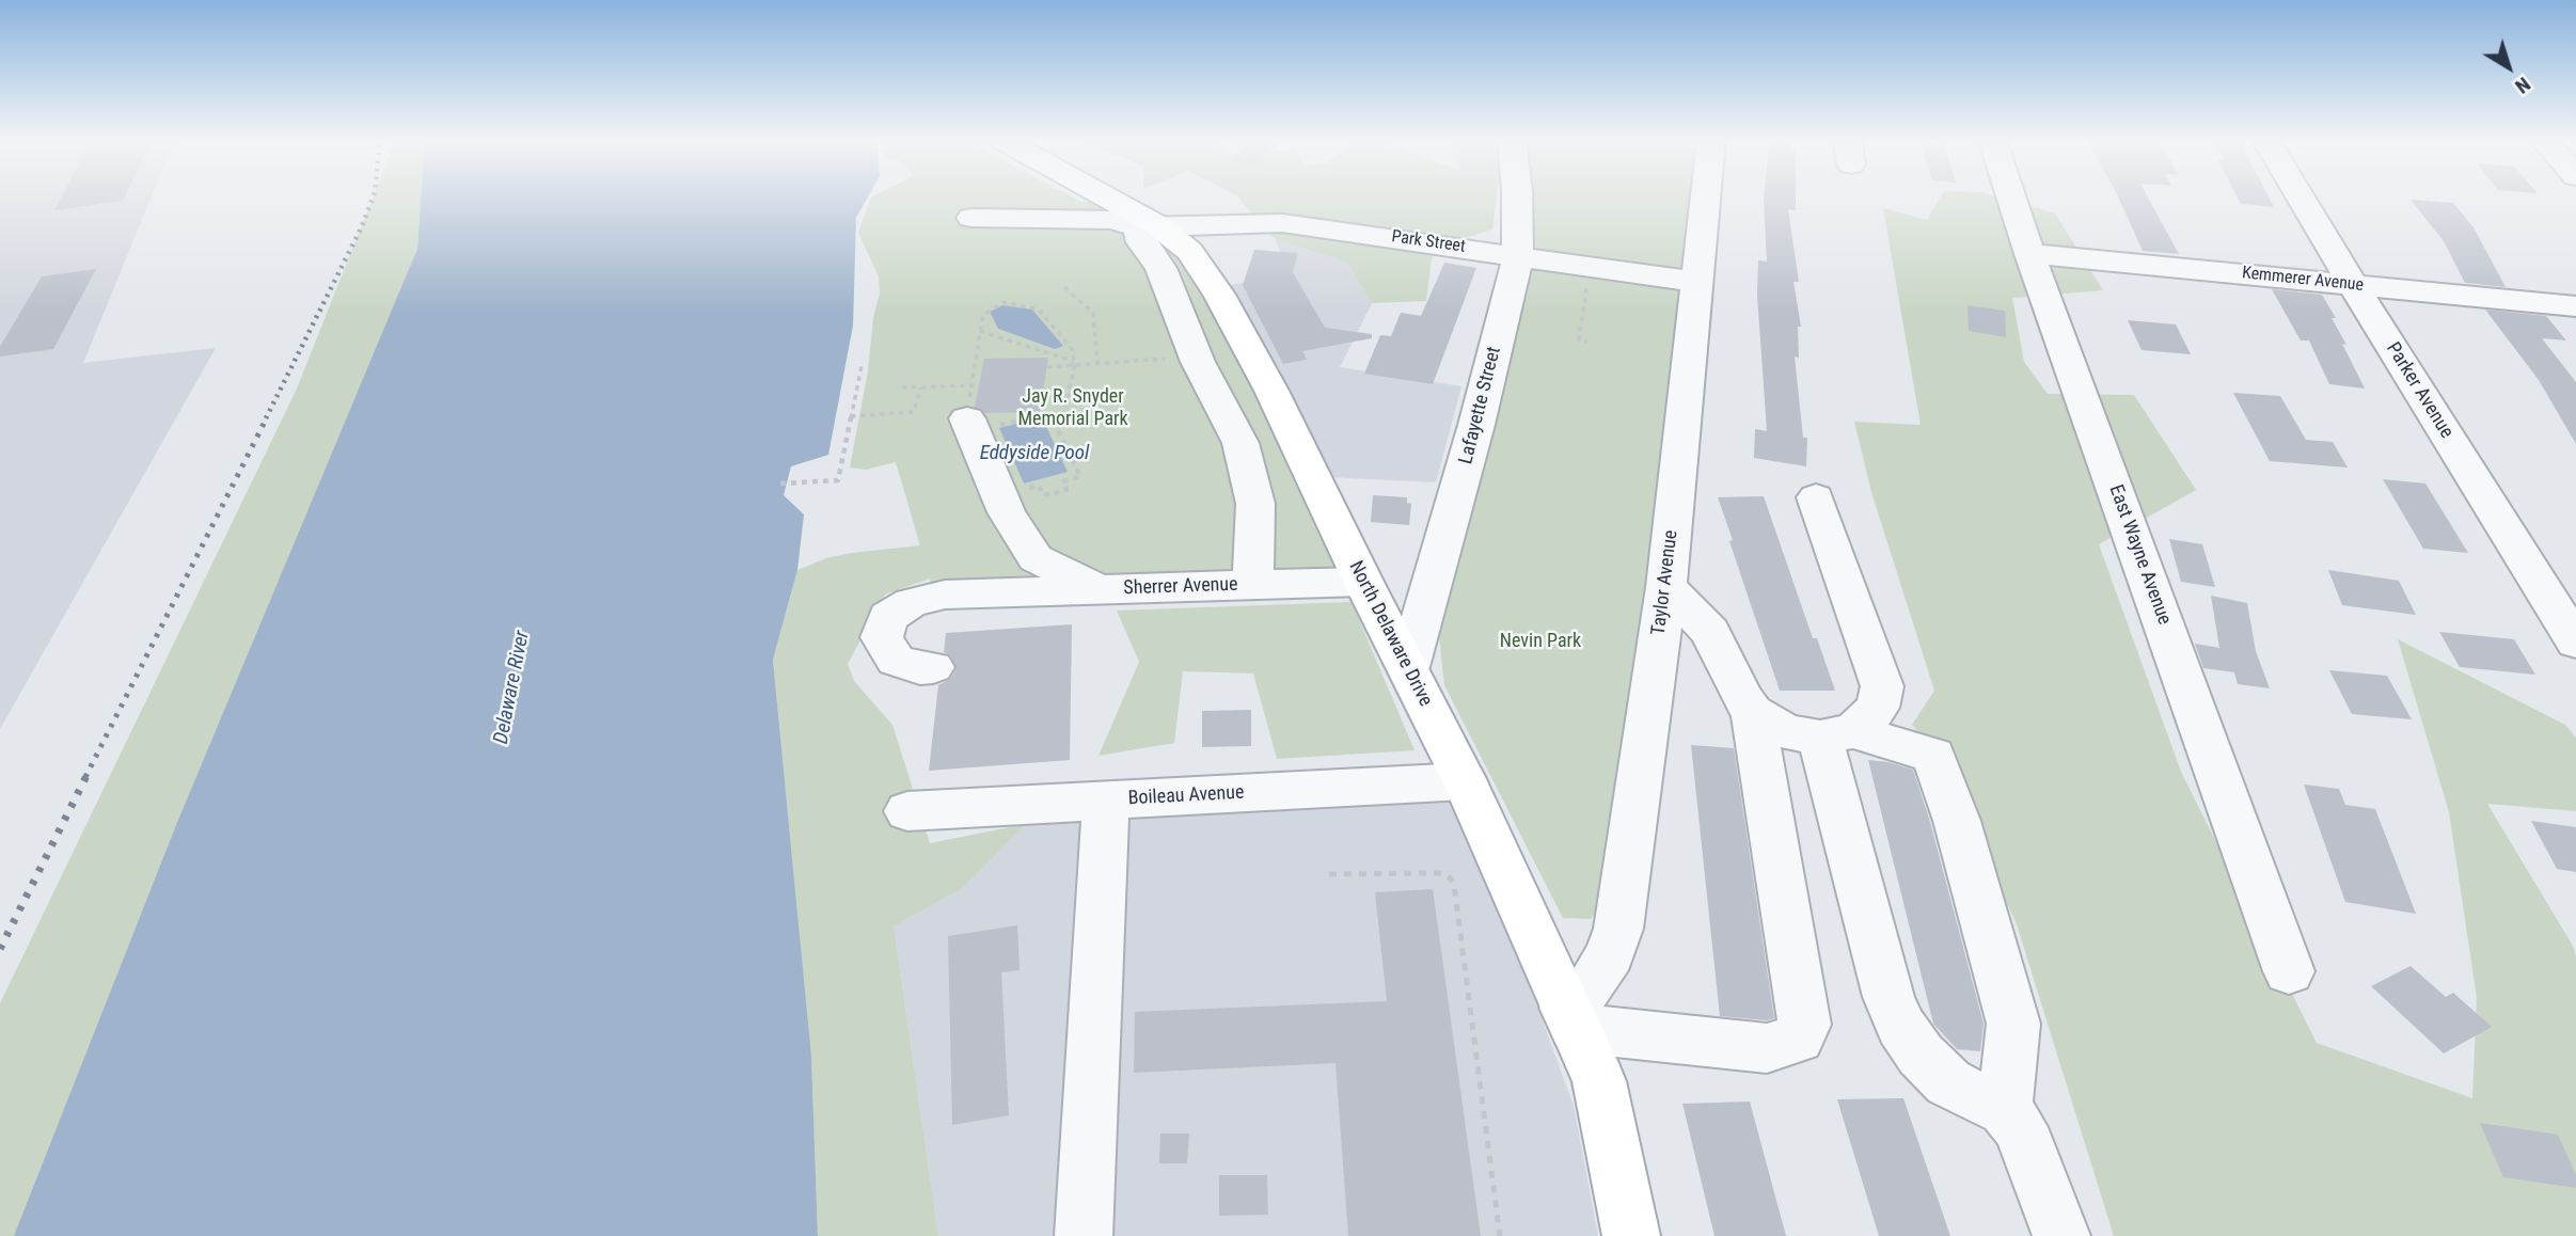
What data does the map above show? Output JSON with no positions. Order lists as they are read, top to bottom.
{
  "streets": {
    "main road": ["North Delaware Drive"],
    "street": [
      "Park Street",
      "Kemmerer Avenue",
      "Parker Avenue",
      "Lafayette Street",
      "East Wayne Avenue",
      "Taylor Avenue",
      "Sherrer Avenue",
      "Boileau Avenue"
    ]
  },
  "crossings": [
    ["Park Street", "Lafayette Street"],
    ["Park Street", "Taylor Avenue"],
    ["Park Street", "North Delaware Drive"],
    ["Kemmerer Avenue", "Parker Avenue"],
    ["Kemmerer Avenue", "East Wayne Avenue"],
    ["Lafayette Street", "North Delaware Drive"],
    ["Taylor Avenue", "North Delaware Drive"],
    ["Sherrer Avenue", "North Delaware Drive"],
    ["North Delaware Drive", "Boileau Avenue"]
  ],
  "water": ["Eddyside Pool", "Delaware River"],
  "parks": ["Jay R. Snyder Memorial Park", "Nevin Park"],
  "north": "bottom right"
}
